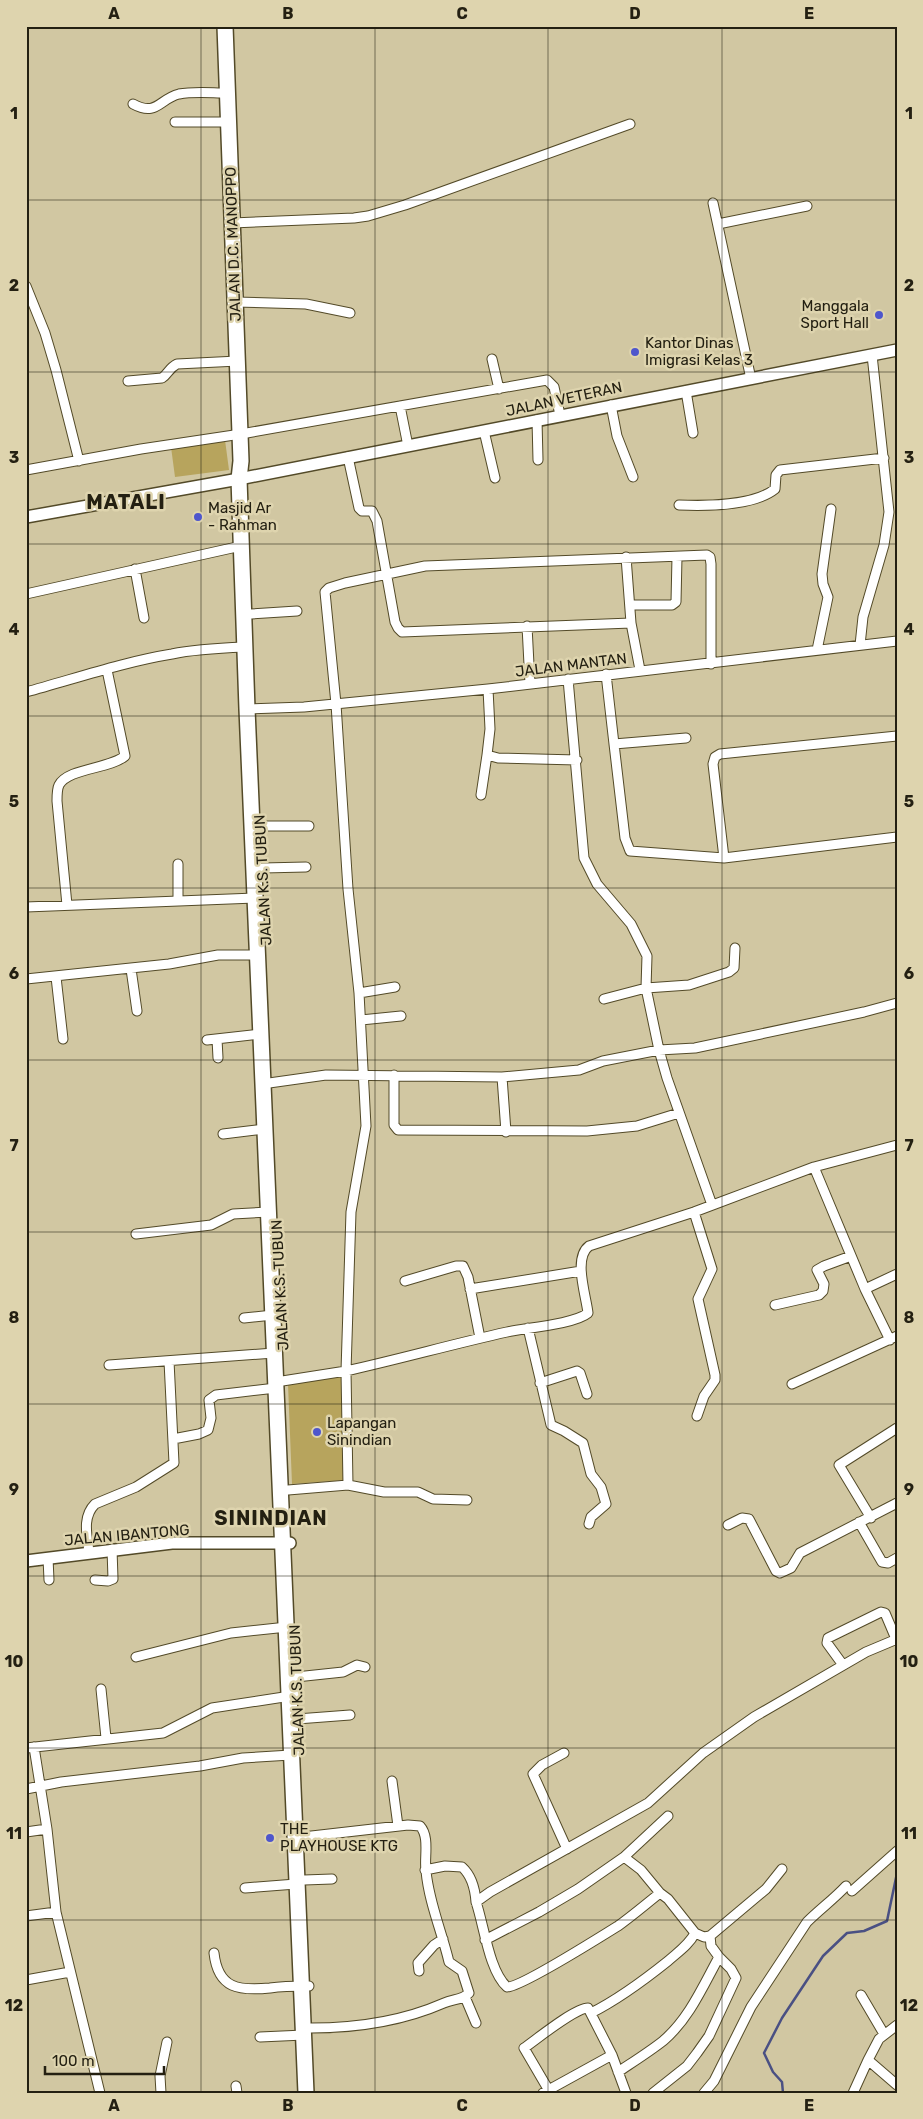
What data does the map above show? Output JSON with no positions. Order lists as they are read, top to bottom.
{
  "streets": {
    "highway": ["JALAN D.C. MANOPPO", "JALAN K.S. TUBUN"],
    "street": ["JALAN VETERAN", "JALAN MANTAN", "JALAN IBANTONG"]
  },
  "crossings": [
    ["JALAN D.C. MANOPPO", "JALAN VETERAN"],
    ["JALAN D.C. MANOPPO", "JALAN K.S. TUBUN"],
    ["JALAN VETERAN", "JALAN K.S. TUBUN"],
    ["JALAN MANTAN", "JALAN K.S. TUBUN"],
    ["JALAN K.S. TUBUN", "JALAN IBANTONG"]
  ],
  "districts": ["MATALI", "SININDIAN"],
  "places": [
    "Manggala Sport Hall",
    "Kantor Dinas Imigrasi Kelas 3",
    "Masjid Ar - Rahman",
    "Lapangan Sinindian",
    "THE PLAYHOUSE KTG"
  ],
  "scale_bar": "100 m",
  "grid": {
    "columns": [
      "A",
      "B",
      "C",
      "D",
      "E"
    ],
    "rows": [
      "1",
      "2",
      "3",
      "4",
      "5",
      "6",
      "7",
      "8",
      "9",
      "10",
      "11",
      "12"
    ]
  }
}
